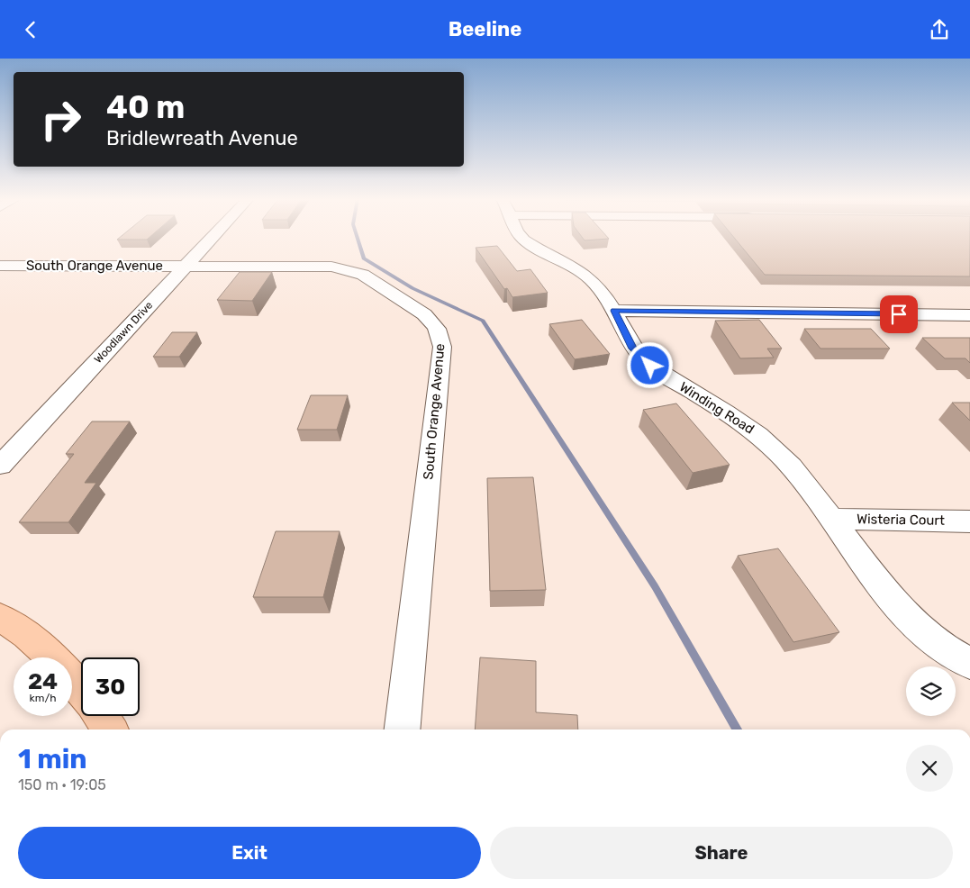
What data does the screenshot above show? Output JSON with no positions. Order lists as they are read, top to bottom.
{
  "streets": {
    "street": [
      "South Orange Avenue",
      "Woodlawn Drive",
      "Winding Road",
      "Wisteria Court"
    ]
  },
  "crossings": [
    ["South Orange Avenue", "Woodlawn Drive"],
    ["Winding Road", "Wisteria Court"]
  ],
  "page": {
    "header": "Beeline",
    "turn": ["40 m", "Bridlewreath Avenue"],
    "speed": "24 km/h",
    "limit": "30",
    "heading": ["1 min", "150 m · 19:05"],
    "buttons": ["Exit", "Share"]
  }
}
